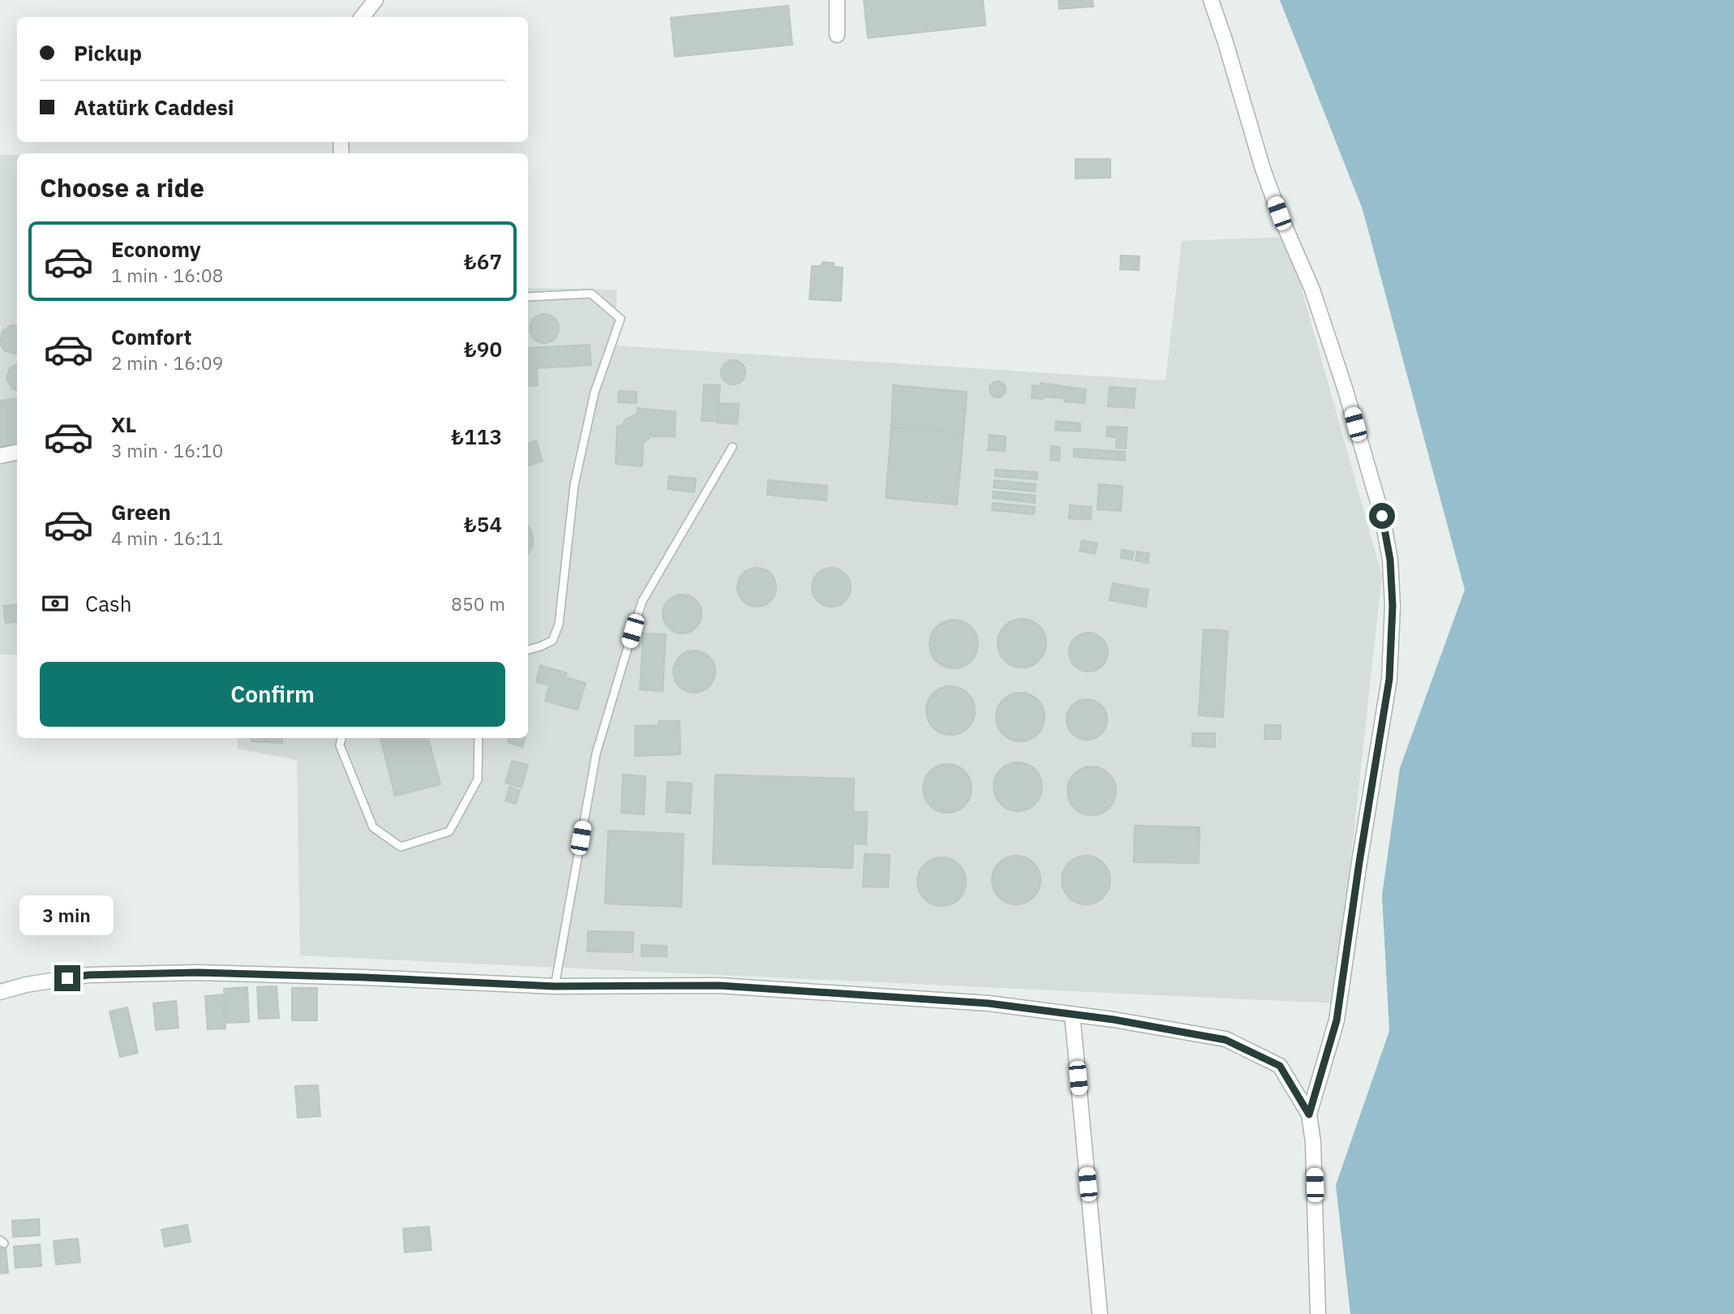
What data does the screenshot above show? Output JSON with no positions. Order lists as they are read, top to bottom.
{
  "page": {
    "banner": ["Pickup", "Atatürk Caddesi"],
    "heading": "Choose a ride",
    "list": [
      {
        "name": "Economy",
        "note": "1 min · 16:08",
        "value": "₺67"
      },
      {
        "name": "Comfort",
        "note": "2 min · 16:09",
        "value": "₺90"
      },
      {
        "name": "XL",
        "note": "3 min · 16:10",
        "value": "₺113"
      },
      {
        "name": "Green",
        "note": "4 min · 16:11",
        "value": "₺54"
      }
    ],
    "pay": ["Cash", "850 m"],
    "buttons": "Confirm",
    "bubble": "3 min"
  }
}
